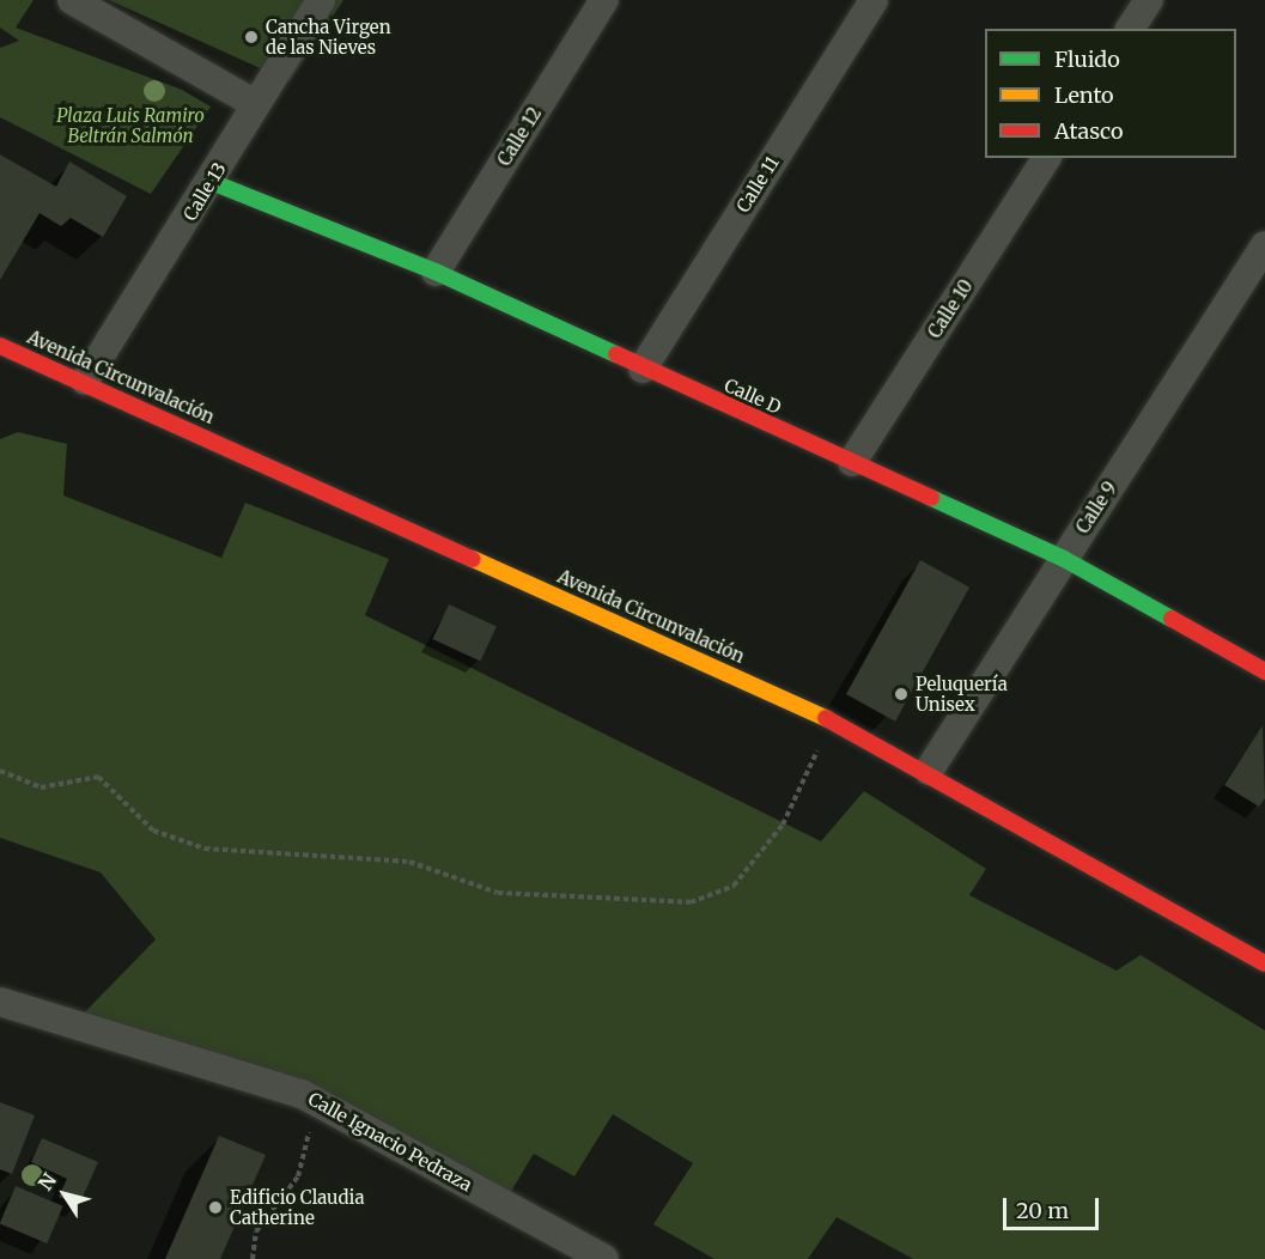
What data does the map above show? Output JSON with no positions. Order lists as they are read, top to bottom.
{
  "streets": {
    "street": [
      "Calle 12",
      "Calle 11",
      "Calle 13",
      "Calle 10",
      "Avenida Circunvalación",
      "Calle D",
      "Calle 9",
      "Calle Ignacio Pedraza"
    ]
  },
  "crossings": [
    ["Calle 12", "Calle D"],
    ["Calle 11", "Calle D"],
    ["Calle 13", "Avenida Circunvalación"],
    ["Calle 13", "Calle D"],
    ["Calle 10", "Calle D"],
    ["Avenida Circunvalación", "Calle 9"],
    ["Calle D", "Calle 9"]
  ],
  "parks": ["Plaza Luis Ramiro Beltrán Salmón"],
  "places": ["Cancha Virgen de las Nieves", "Peluquería Unisex", "Edificio Claudia Catherine"],
  "legend": ["Fluido", "Lento", "Atasco"],
  "scale_bar": "20 m",
  "north": "top left"
}
